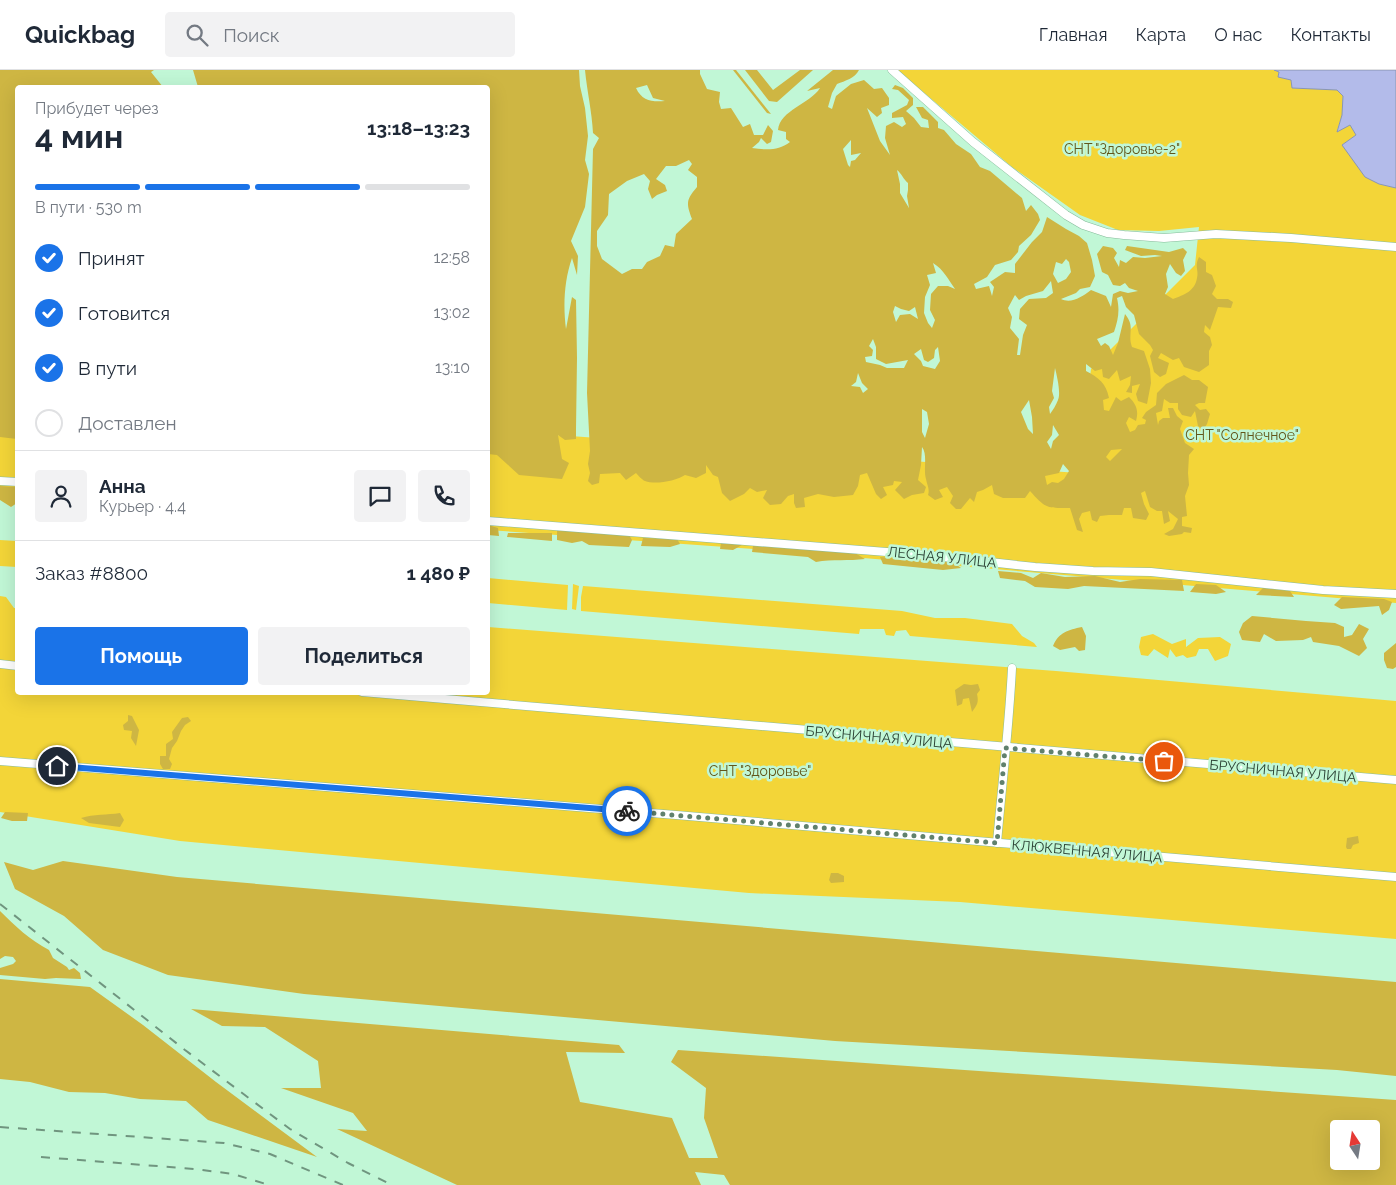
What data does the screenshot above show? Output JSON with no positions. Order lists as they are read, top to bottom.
{
  "streets": {
    "street": ["ЛЕСНАЯ УЛИЦА", "БРУСНИЧНАЯ УЛИЦА", "КЛЮКВЕННАЯ УЛИЦА"]
  },
  "parks": ["СНТ \"Здоровье-2\"", "СНТ \"Солнечное\"", "СНТ \"Здоровье\""],
  "north": "top",
  "page": {
    "header": "Quickbag",
    "search": "Поиск",
    "nav": [
      "Главная",
      "Карта",
      "О нас",
      "Контакты"
    ],
    "heading": ["4 мин", "Прибудет через", "13:18–13:23"],
    "panel": [
      "Анна",
      "Курьер · 4.4",
      "Заказ #8800",
      "1 480 ₽"
    ],
    "bar": "В пути · 530 m",
    "list": [
      ["Принят", "12:58"],
      ["Готовится", "13:02"],
      ["В пути", "13:10"],
      "Доставлен"
    ],
    "buttons": ["Помощь", "Поделиться"]
  }
}
